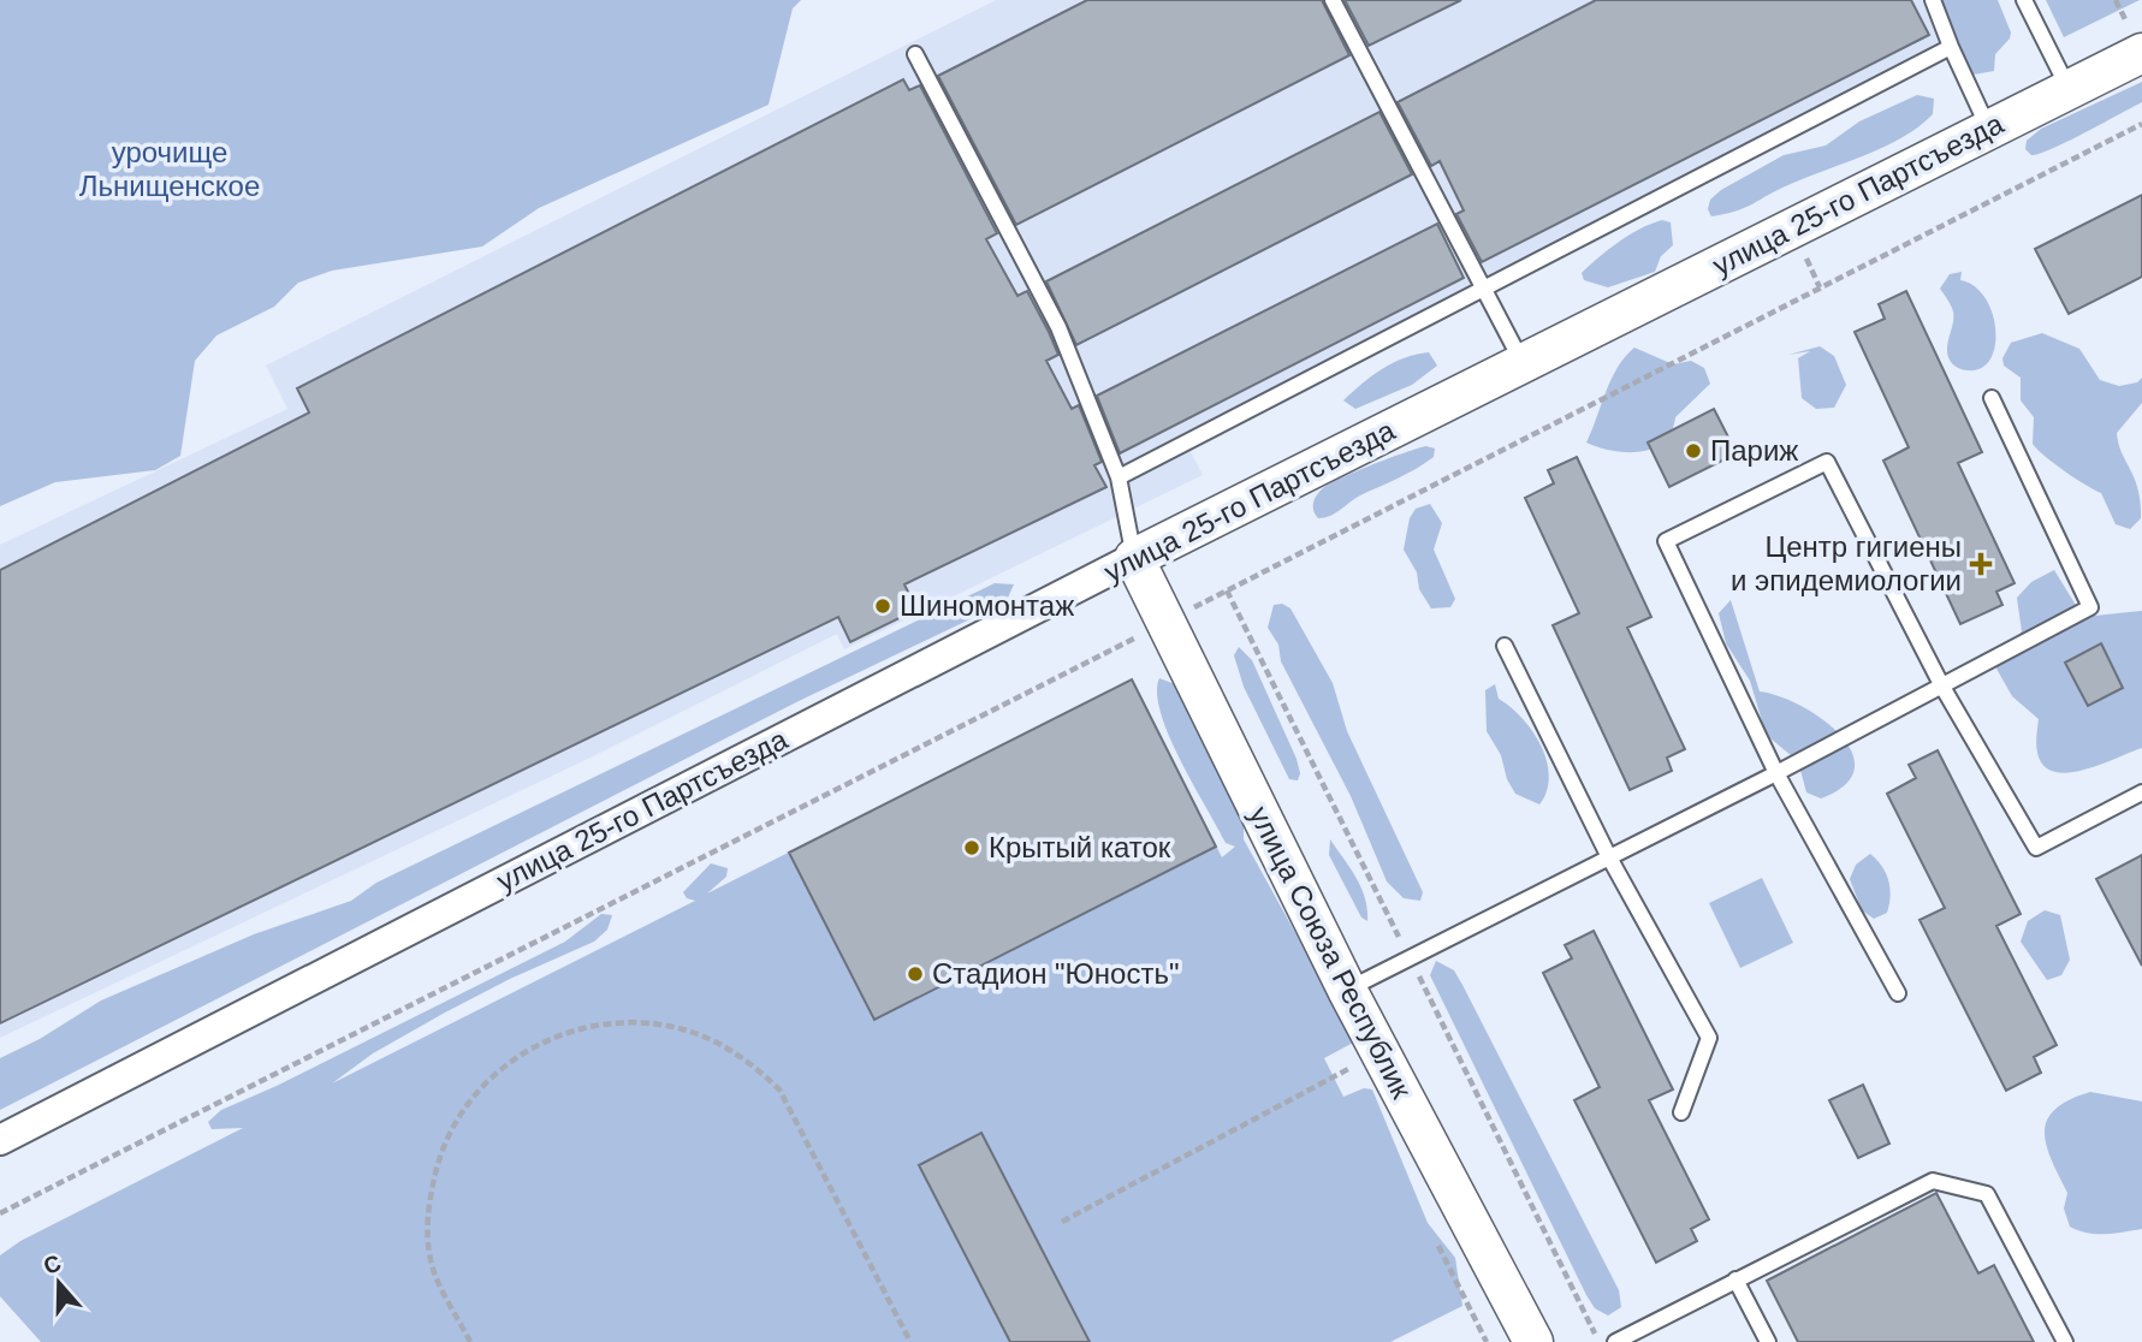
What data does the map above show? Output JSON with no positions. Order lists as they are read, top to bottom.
{
  "streets": {
    "street": ["улица 25-го Партсъезда", "улица Союза Республик"]
  },
  "crossings": [
    ["улица 25-го Партсъезда", "улица Союза Республик"]
  ],
  "parks": ["урочище Льнищенское"],
  "places": {
    "other": [
      "Париж",
      "Шиномонтаж",
      "Крытый каток",
      "Стадион \"Юность\""
    ],
    "health": ["Центр гигиены и эпидемиологии"]
  },
  "north": "top"
}
